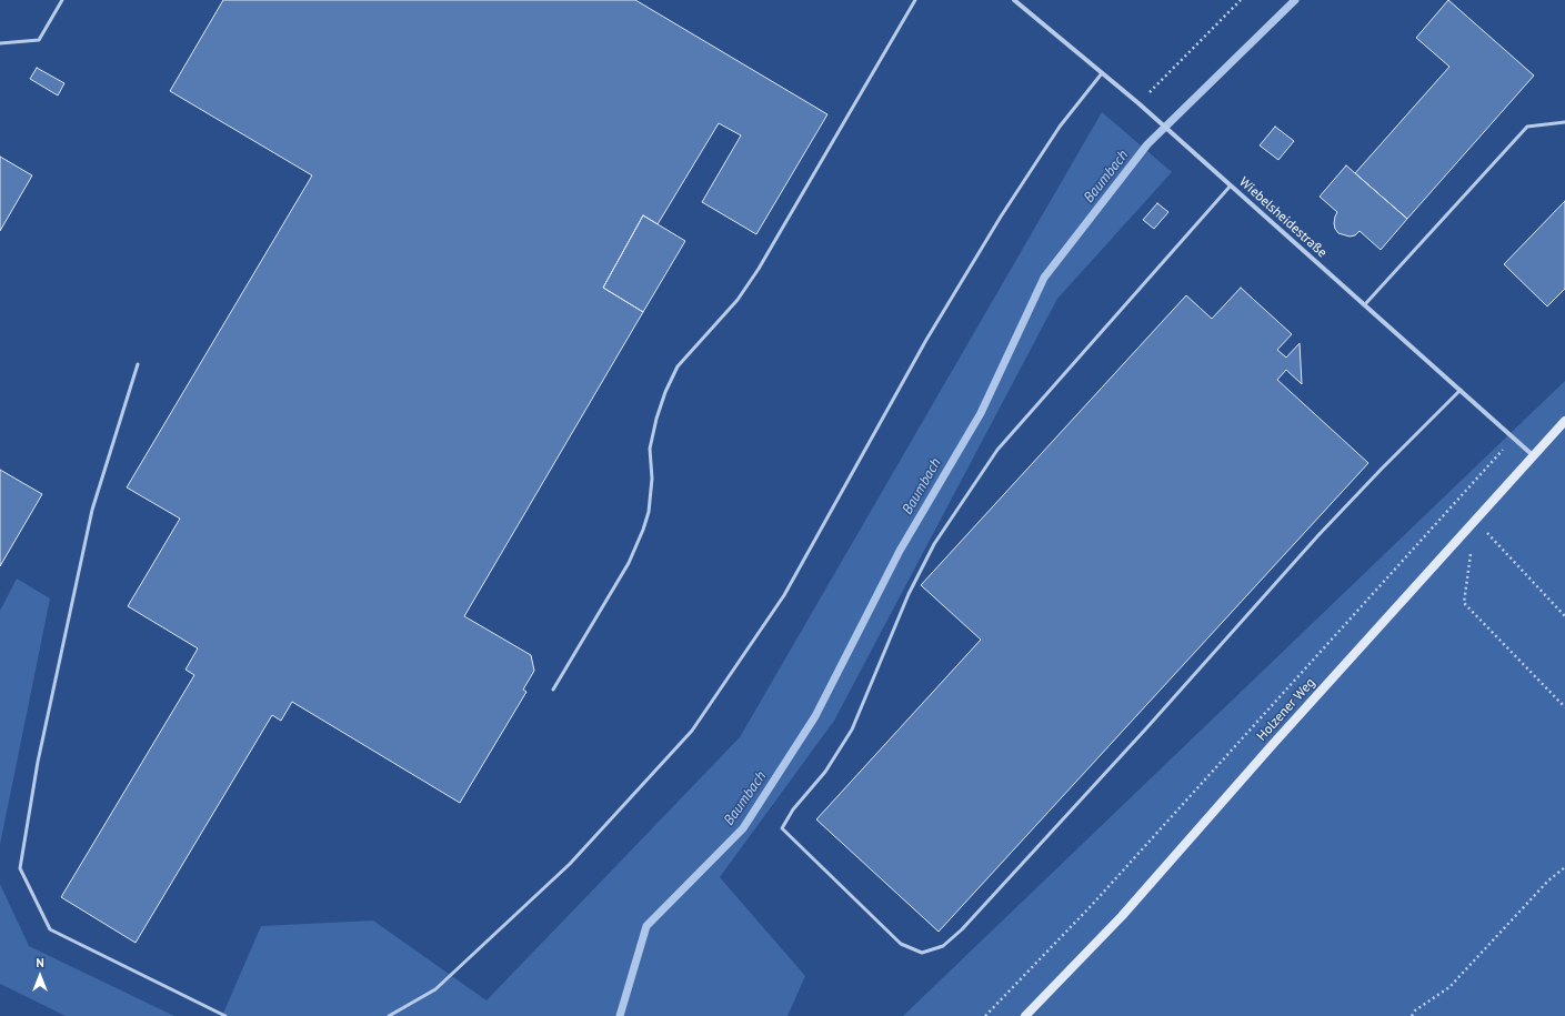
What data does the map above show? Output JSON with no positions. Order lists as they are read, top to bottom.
{
  "streets": {
    "main road": ["Holzener Weg"],
    "street": ["Wiebelsheidestraße"]
  },
  "crossings": [
    ["Wiebelsheidestraße", "Holzener Weg"]
  ],
  "water": ["Baumbach"],
  "north": "top"
}
